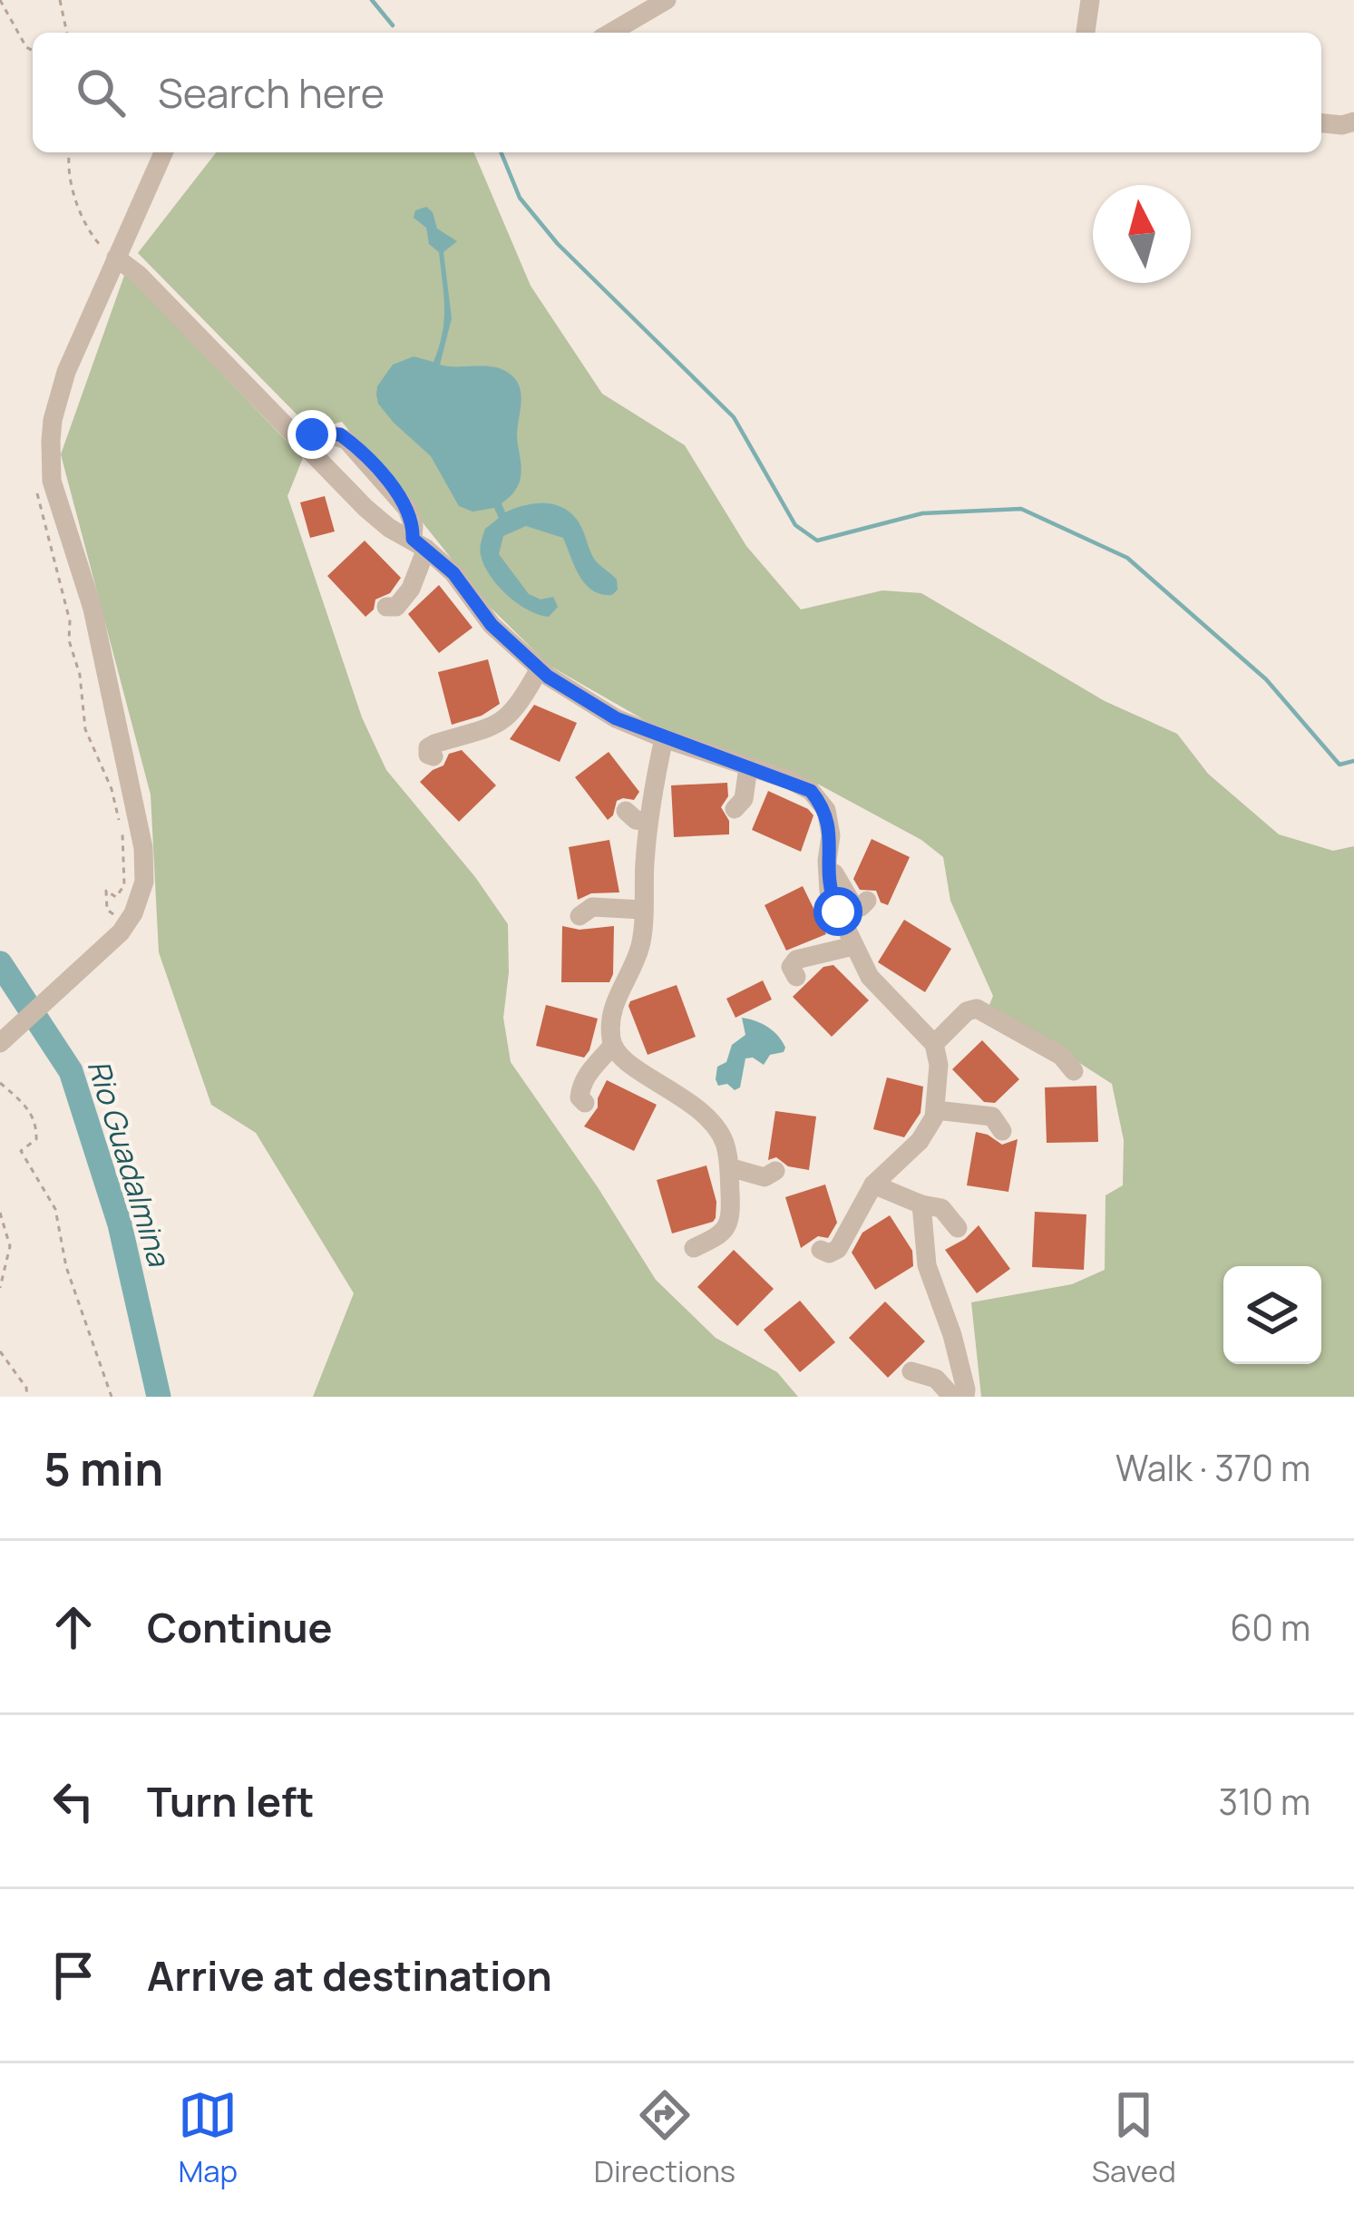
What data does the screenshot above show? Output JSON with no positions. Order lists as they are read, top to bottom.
{
  "water": ["Rio Guadalmina"],
  "north": "top",
  "page": {
    "search": "Search here",
    "heading": ["5 min", "Walk · 370 m"],
    "list": [
      ["Continue", "60 m"],
      ["Turn left", "310 m"],
      "Arrive at destination"
    ],
    "nav": ["Map", "Directions", "Saved"]
  }
}
